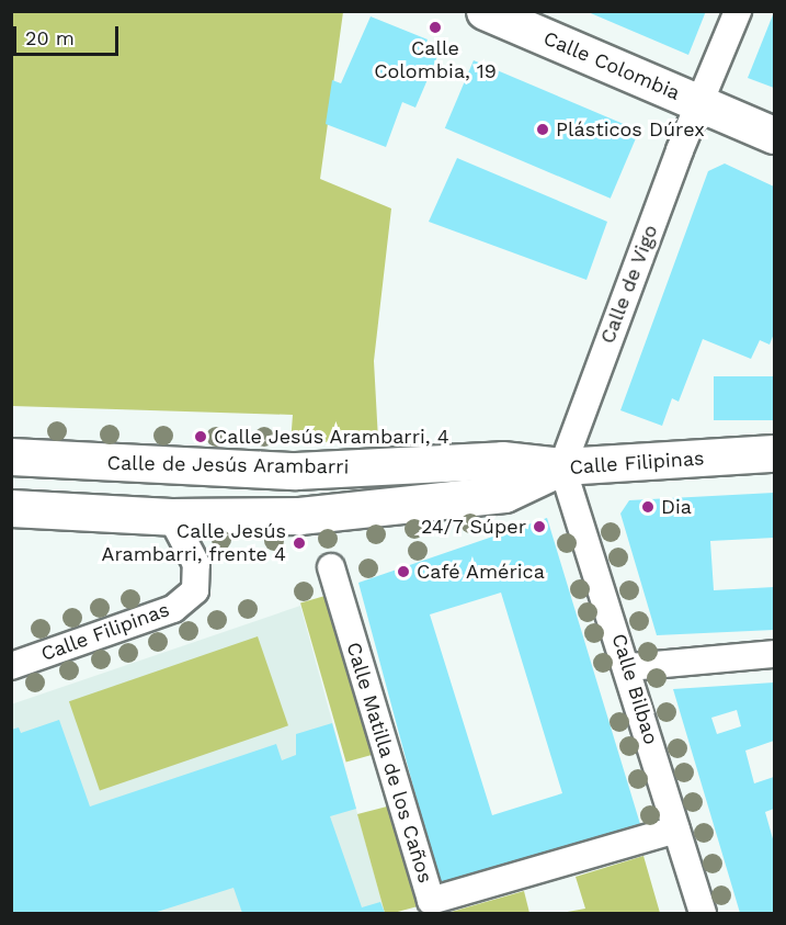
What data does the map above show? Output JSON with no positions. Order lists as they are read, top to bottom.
{
  "streets": {
    "main road": ["Calle Colombia", "Calle Filipinas", "Calle de Jesús Arambarri"],
    "street": ["Calle de Vigo", "Calle Bilbao", "Calle Matilla de los Caños"]
  },
  "crossings": [
    ["Calle Colombia", "Calle de Vigo"],
    ["Calle de Vigo", "Calle Filipinas"],
    ["Calle de Vigo", "Calle de Jesús Arambarri"],
    ["Calle de Vigo", "Calle Bilbao"],
    ["Calle Filipinas", "Calle de Jesús Arambarri"],
    ["Calle Filipinas", "Calle Bilbao"],
    ["Calle de Jesús Arambarri", "Calle Bilbao"],
    ["Calle Bilbao", "Calle Matilla de los Caños"]
  ],
  "places": [
    "Calle Colombia, 19",
    "Plásticos Dúrex",
    "Calle Jesús Arambarri, 4",
    "Dia",
    "24/7 Súper",
    "Calle Jesús Arambarri, frente 4",
    "Café América"
  ],
  "scale_bar": "20 m"
}
